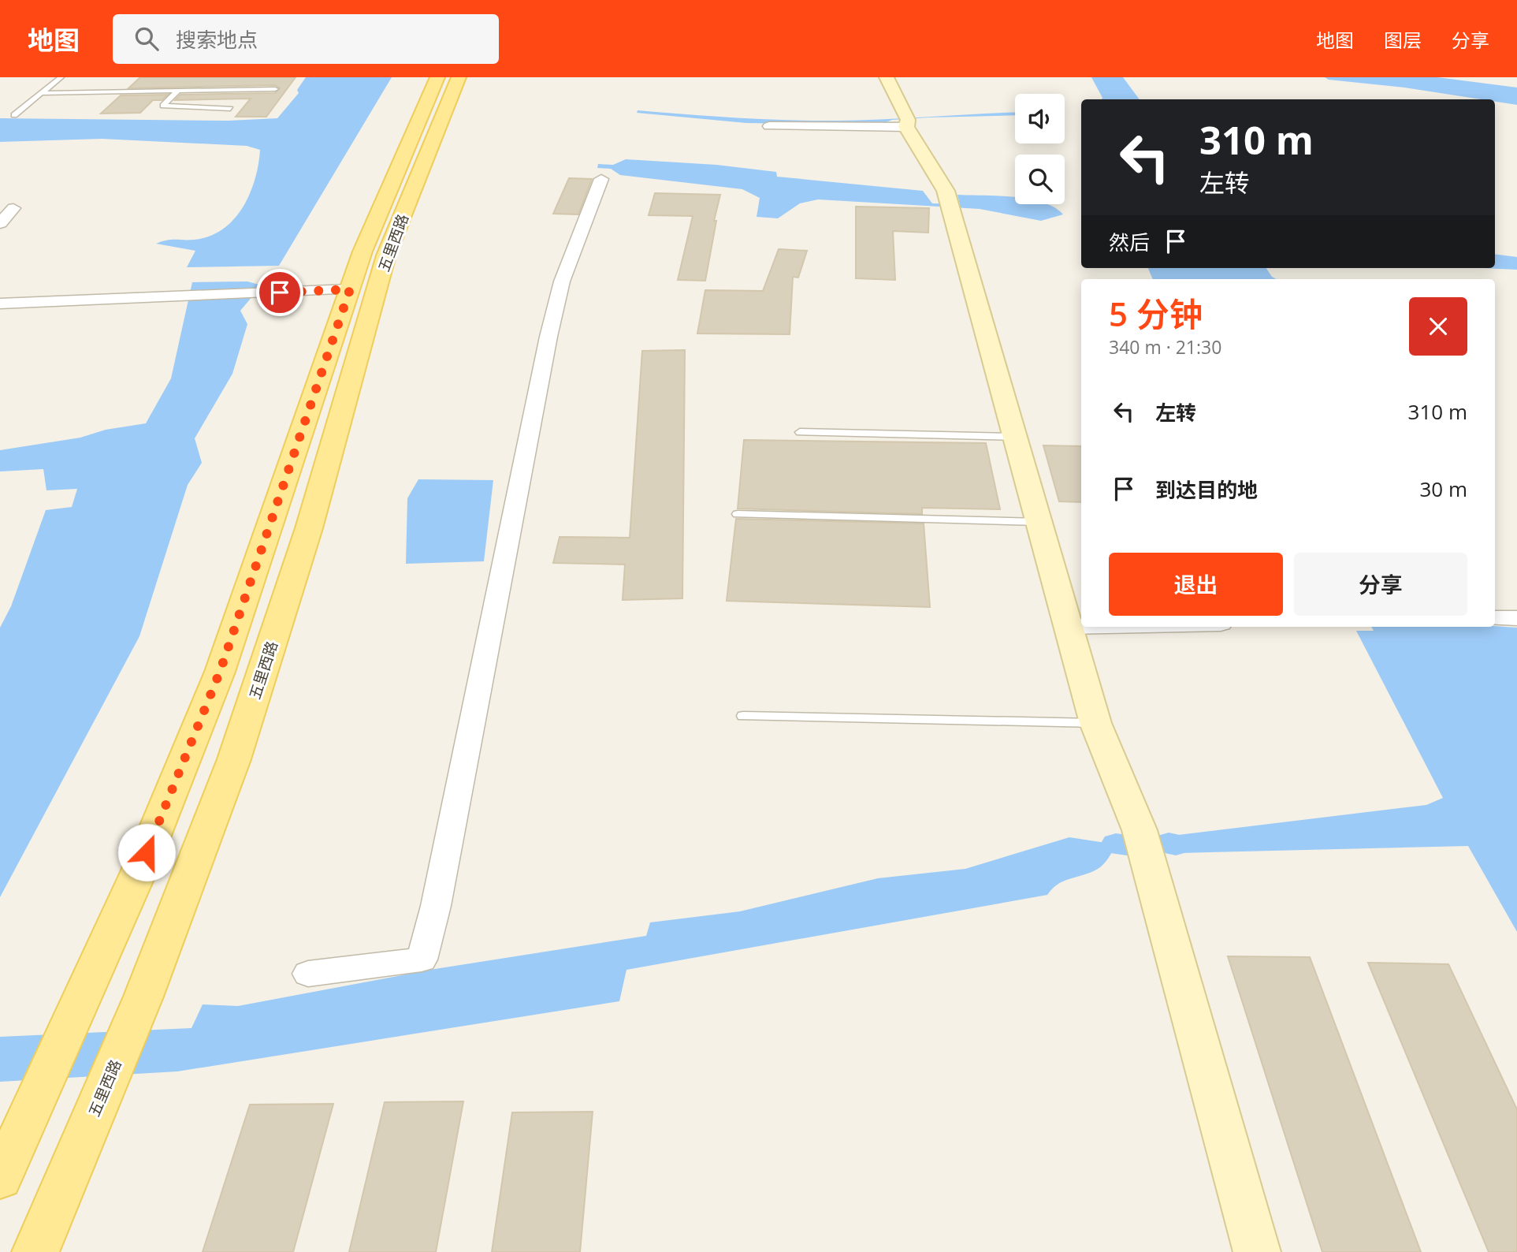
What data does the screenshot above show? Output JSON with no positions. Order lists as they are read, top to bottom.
{
  "streets": {
    "main road": ["五里西路"]
  },
  "page": {
    "header": "地图",
    "search": "搜索地点",
    "nav": ["地图", "图层", "分享"],
    "turn": ["310 m", "左转"],
    "then": "然后",
    "heading": ["5 分钟", "340 m · 21:30"],
    "list": [
      {
        "name": "左转",
        "value": "310 m"
      },
      {
        "name": "到达目的地",
        "value": "30 m"
      }
    ],
    "buttons": ["退出", "分享"]
  }
}
